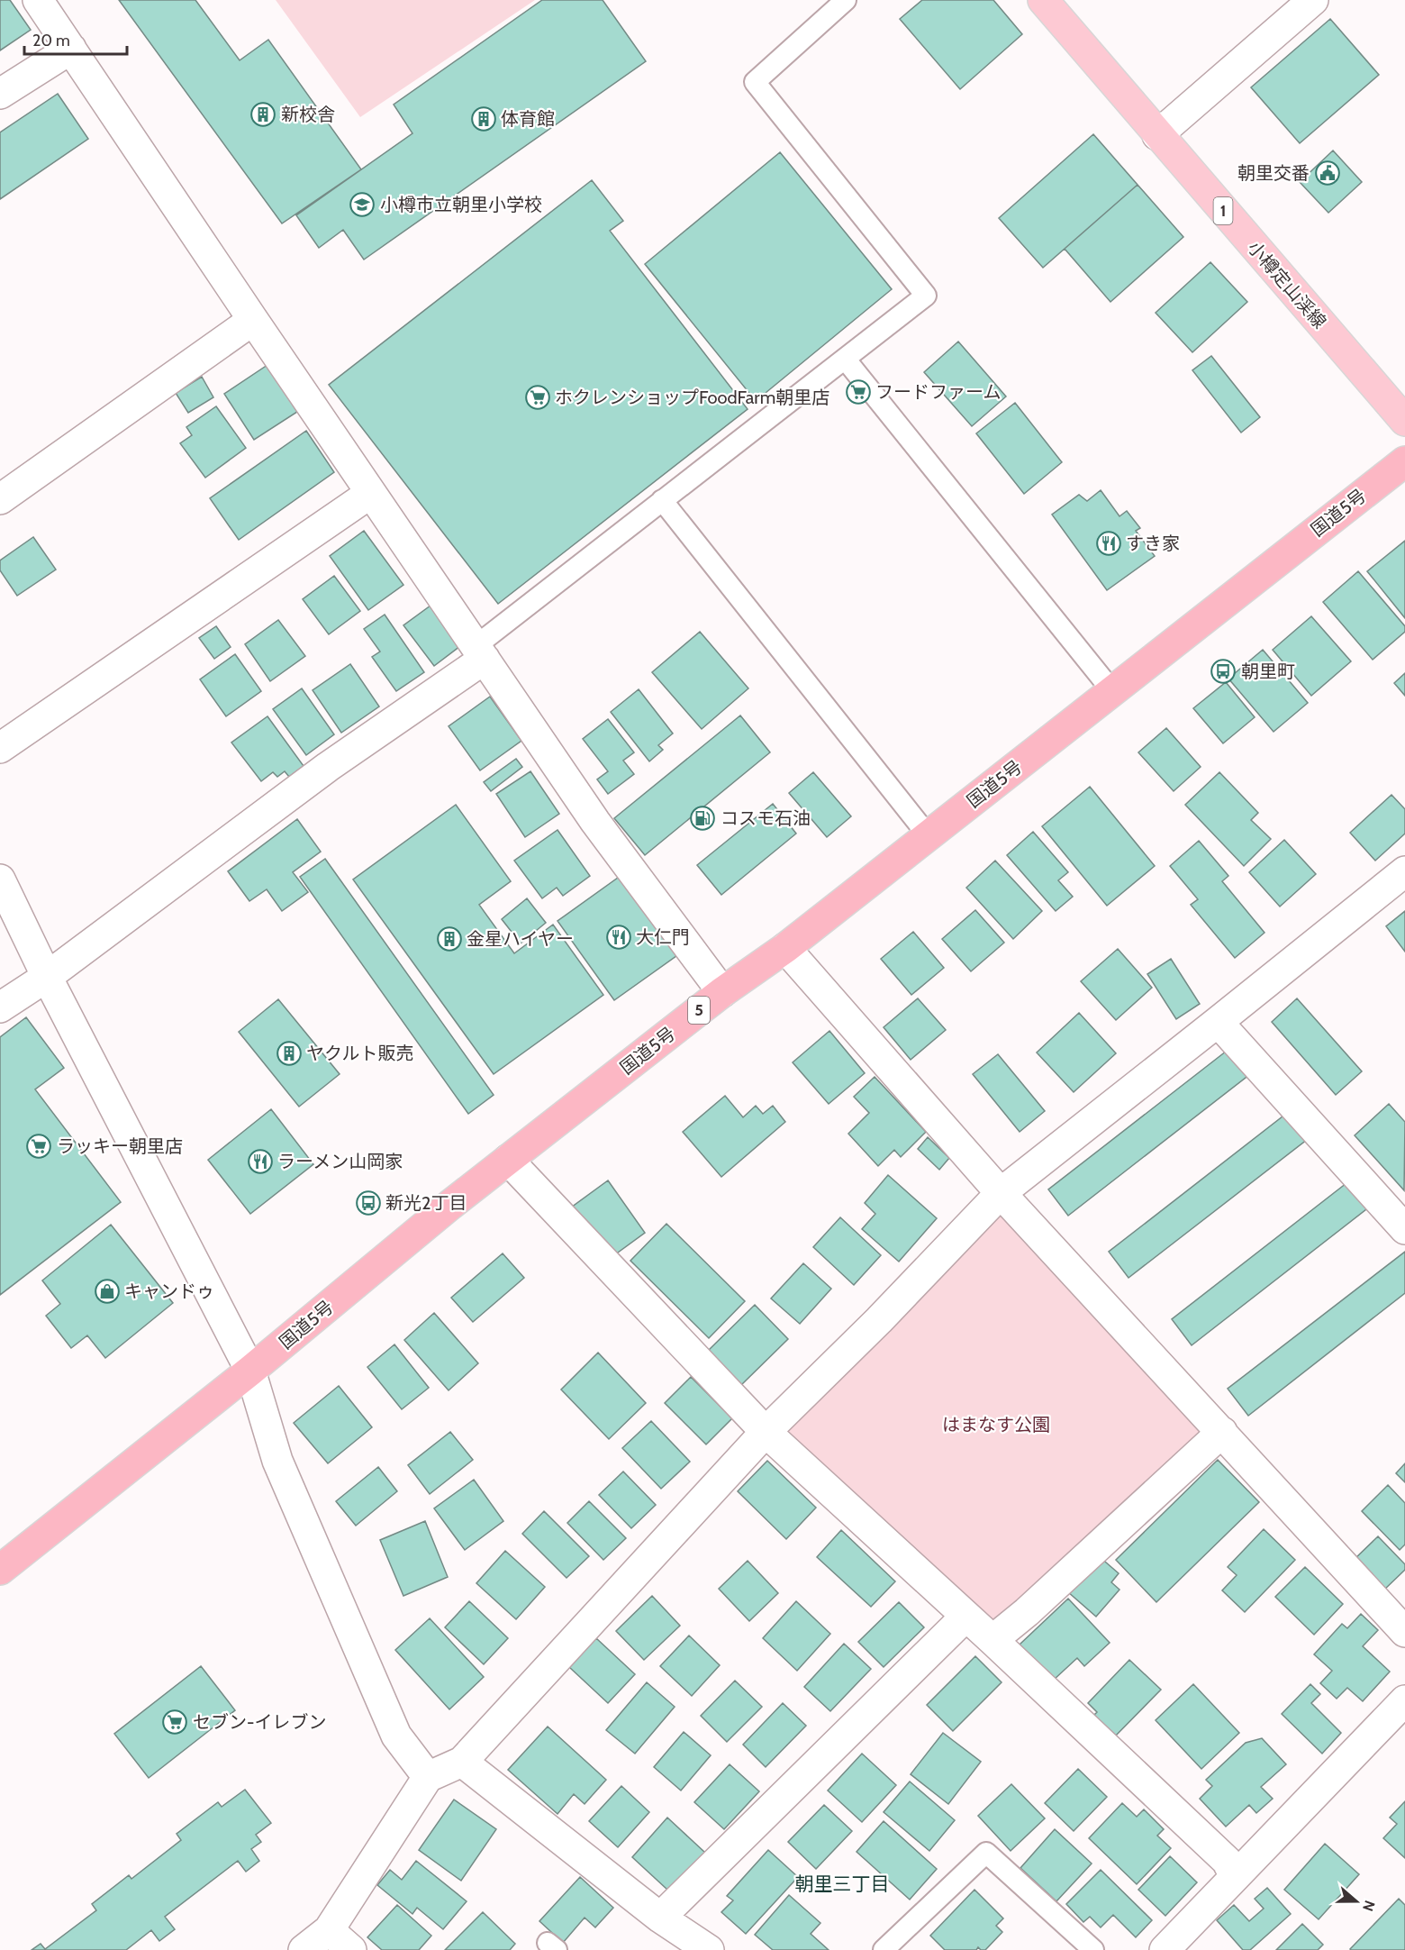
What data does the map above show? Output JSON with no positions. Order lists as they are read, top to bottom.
{
  "streets": {
    "highway": ["国道5号", "5"],
    "main road": ["1", "小樽定山渓線"]
  },
  "districts": ["朝里三丁目"],
  "parks": ["はまなす公園"],
  "places": {
    "building": [
      "新校舎",
      "体育館",
      "金星ハイヤー",
      "ヤクルト販売"
    ],
    "public building": ["朝里交番"],
    "school or university": ["小樽市立朝里小学校"],
    "supermarket": [
      "フードファーム",
      "ホクレンショップFoodFarm朝里店",
      "ラッキー朝里店",
      "セブン-イレブン"
    ],
    "restaurant": ["すき家", "大仁門", "ラーメン山岡家"],
    "bus stop": ["朝里町", "新光2丁目"],
    "fuel station": ["コスモ石油"],
    "shop": ["キャンドゥ"]
  },
  "scale_bar": "20 m",
  "north": "right"
}
